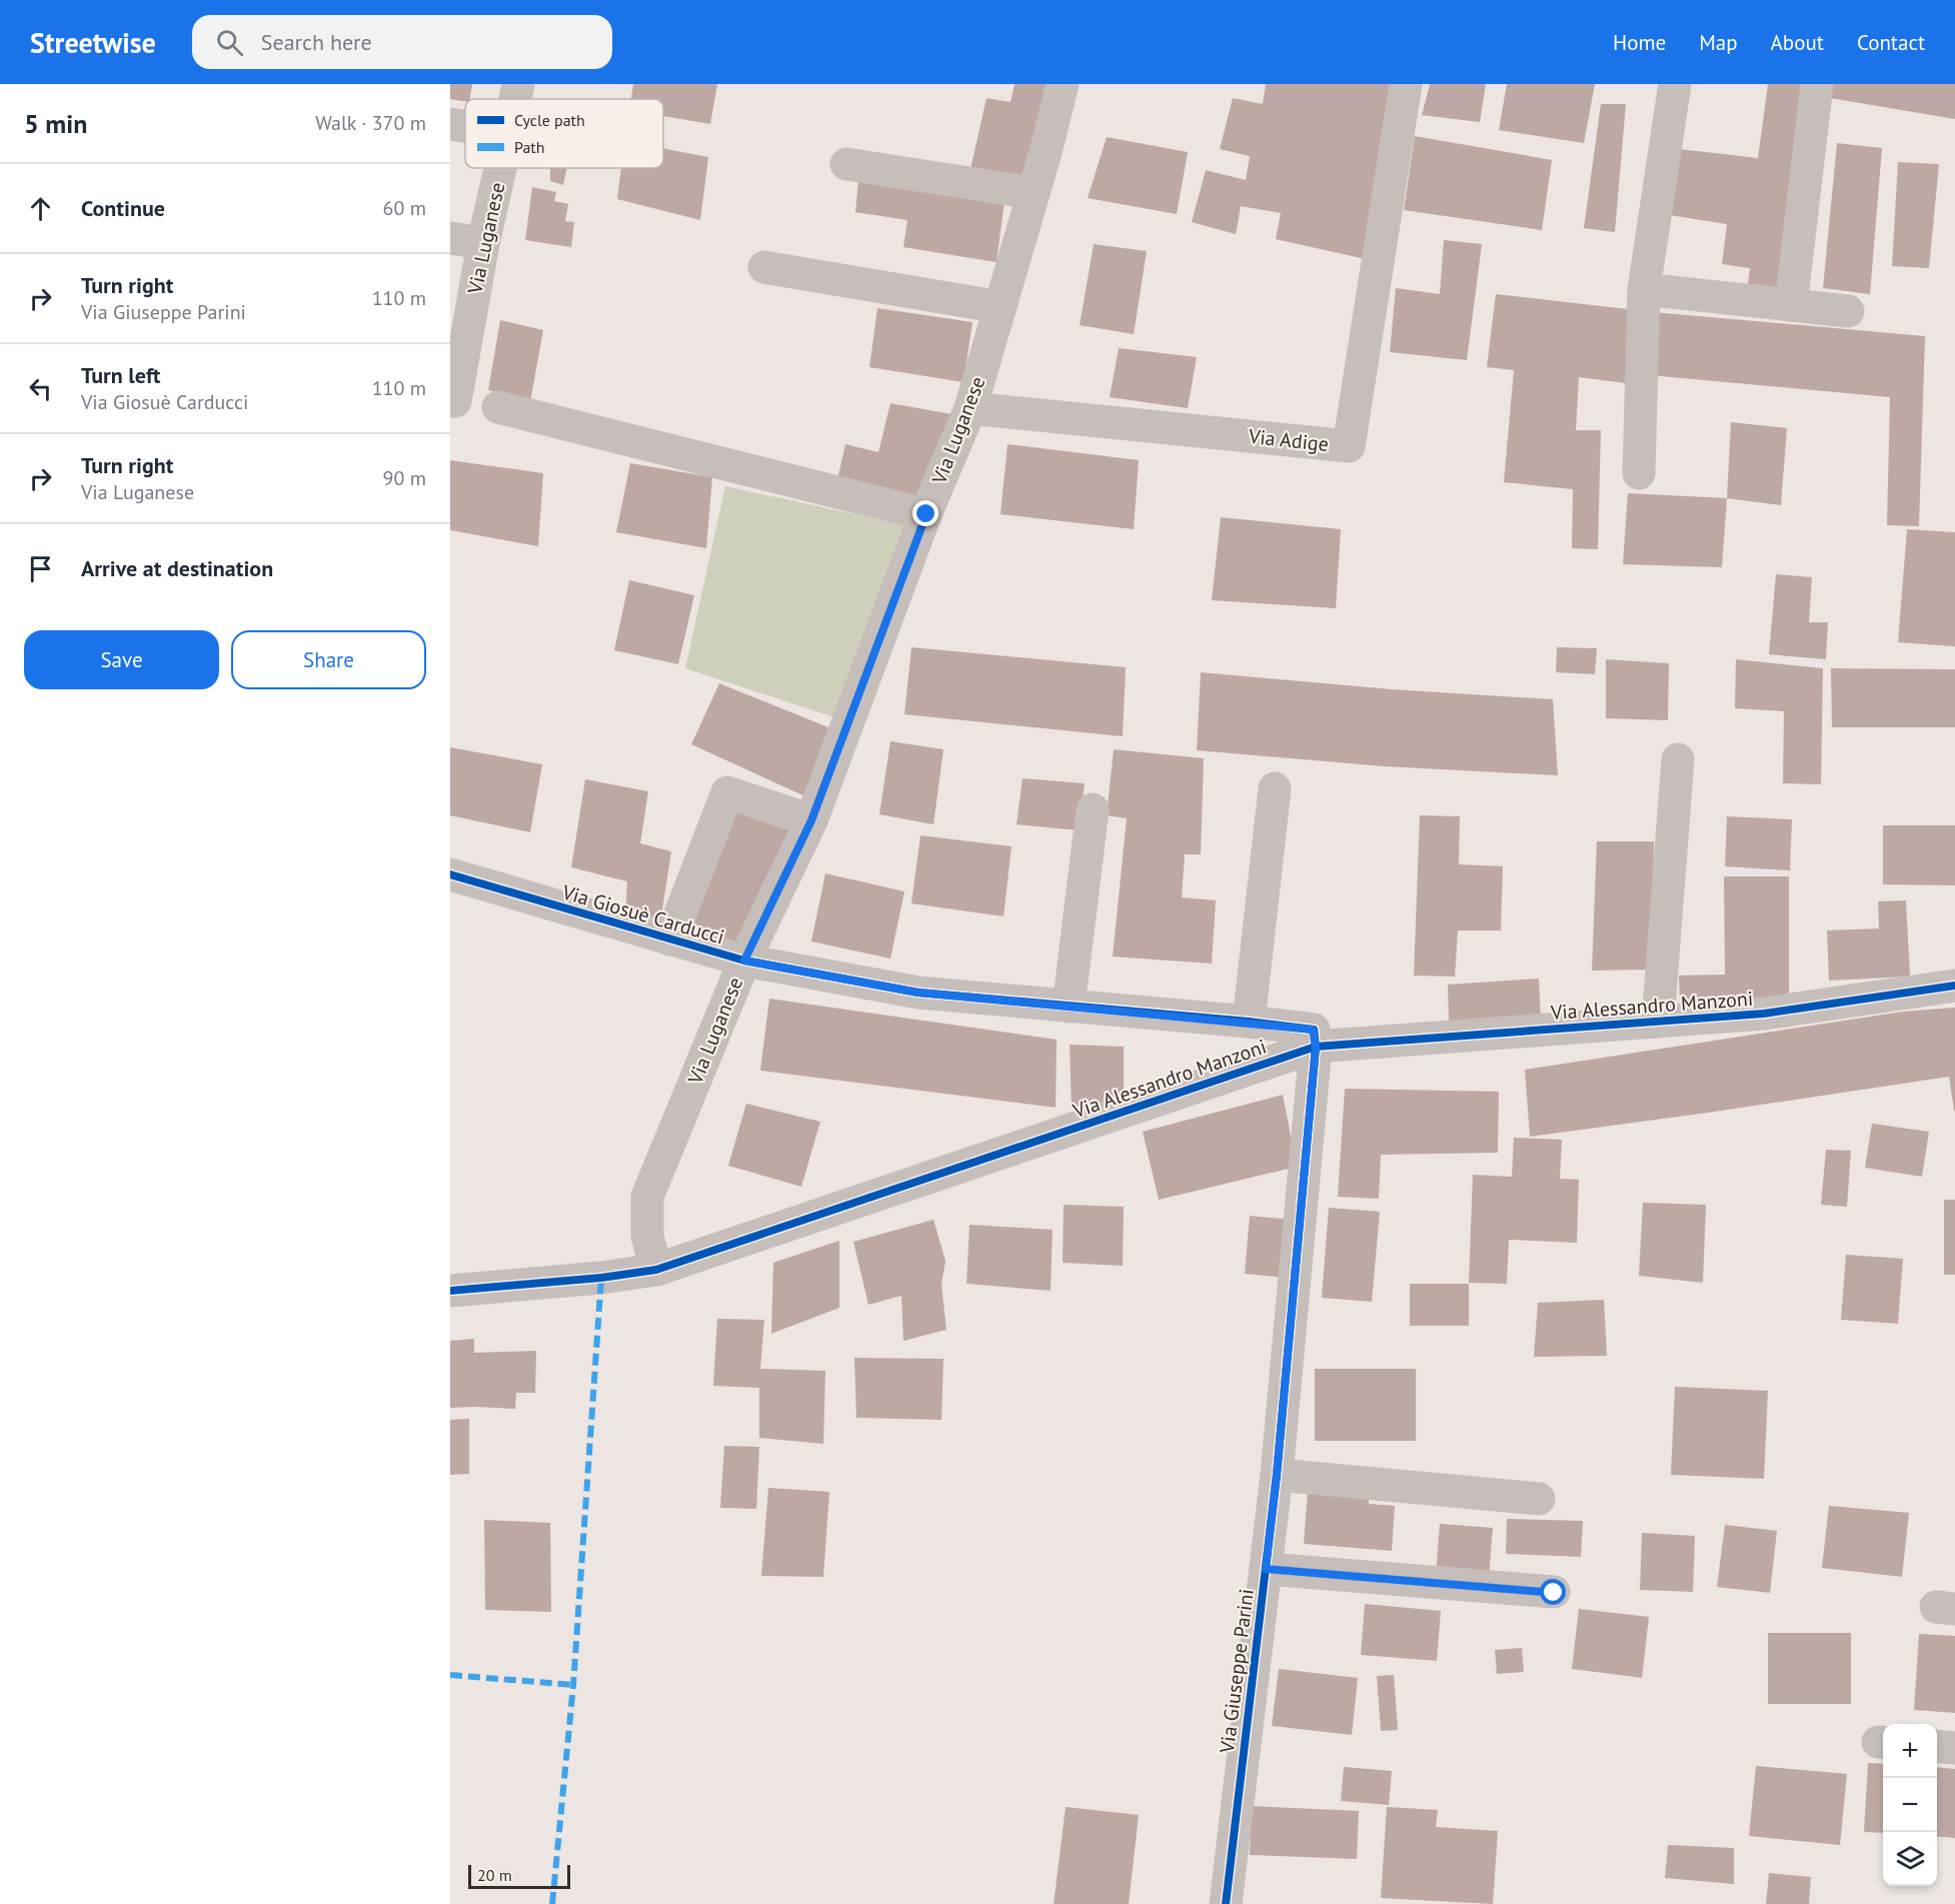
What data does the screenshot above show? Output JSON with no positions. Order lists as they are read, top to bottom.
{
  "streets": {
    "street": [
      "Via Luganese",
      "Via Adige",
      "Via Giosuè Carducci",
      "Via Alessandro Manzoni",
      "Via Giuseppe Parini"
    ]
  },
  "crossings": [
    ["Via Luganese", "Via Adige"],
    ["Via Luganese", "Via Giosuè Carducci"],
    ["Via Luganese", "Via Alessandro Manzoni"],
    ["Via Giosuè Carducci", "Via Alessandro Manzoni"],
    ["Via Giosuè Carducci", "Via Giuseppe Parini"],
    ["Via Alessandro Manzoni", "Via Giuseppe Parini"]
  ],
  "legend": ["Cycle path", "Path"],
  "scale_bar": "20 m",
  "page": {
    "header": "Streetwise",
    "search": "Search here",
    "nav": [
      "Home",
      "Map",
      "About",
      "Contact"
    ],
    "heading": ["5 min", "Walk · 370 m"],
    "list": [
      ["Continue", "60 m"],
      ["Turn right", "Via Giuseppe Parini", "110 m"],
      ["Turn left", "Via Giosuè Carducci", "110 m"],
      ["Turn right", "Via Luganese", "90 m"],
      "Arrive at destination"
    ],
    "buttons": ["Save", "Share"],
    "map_buttons": ["+", "−"],
    "scale": "20 m"
  }
}
